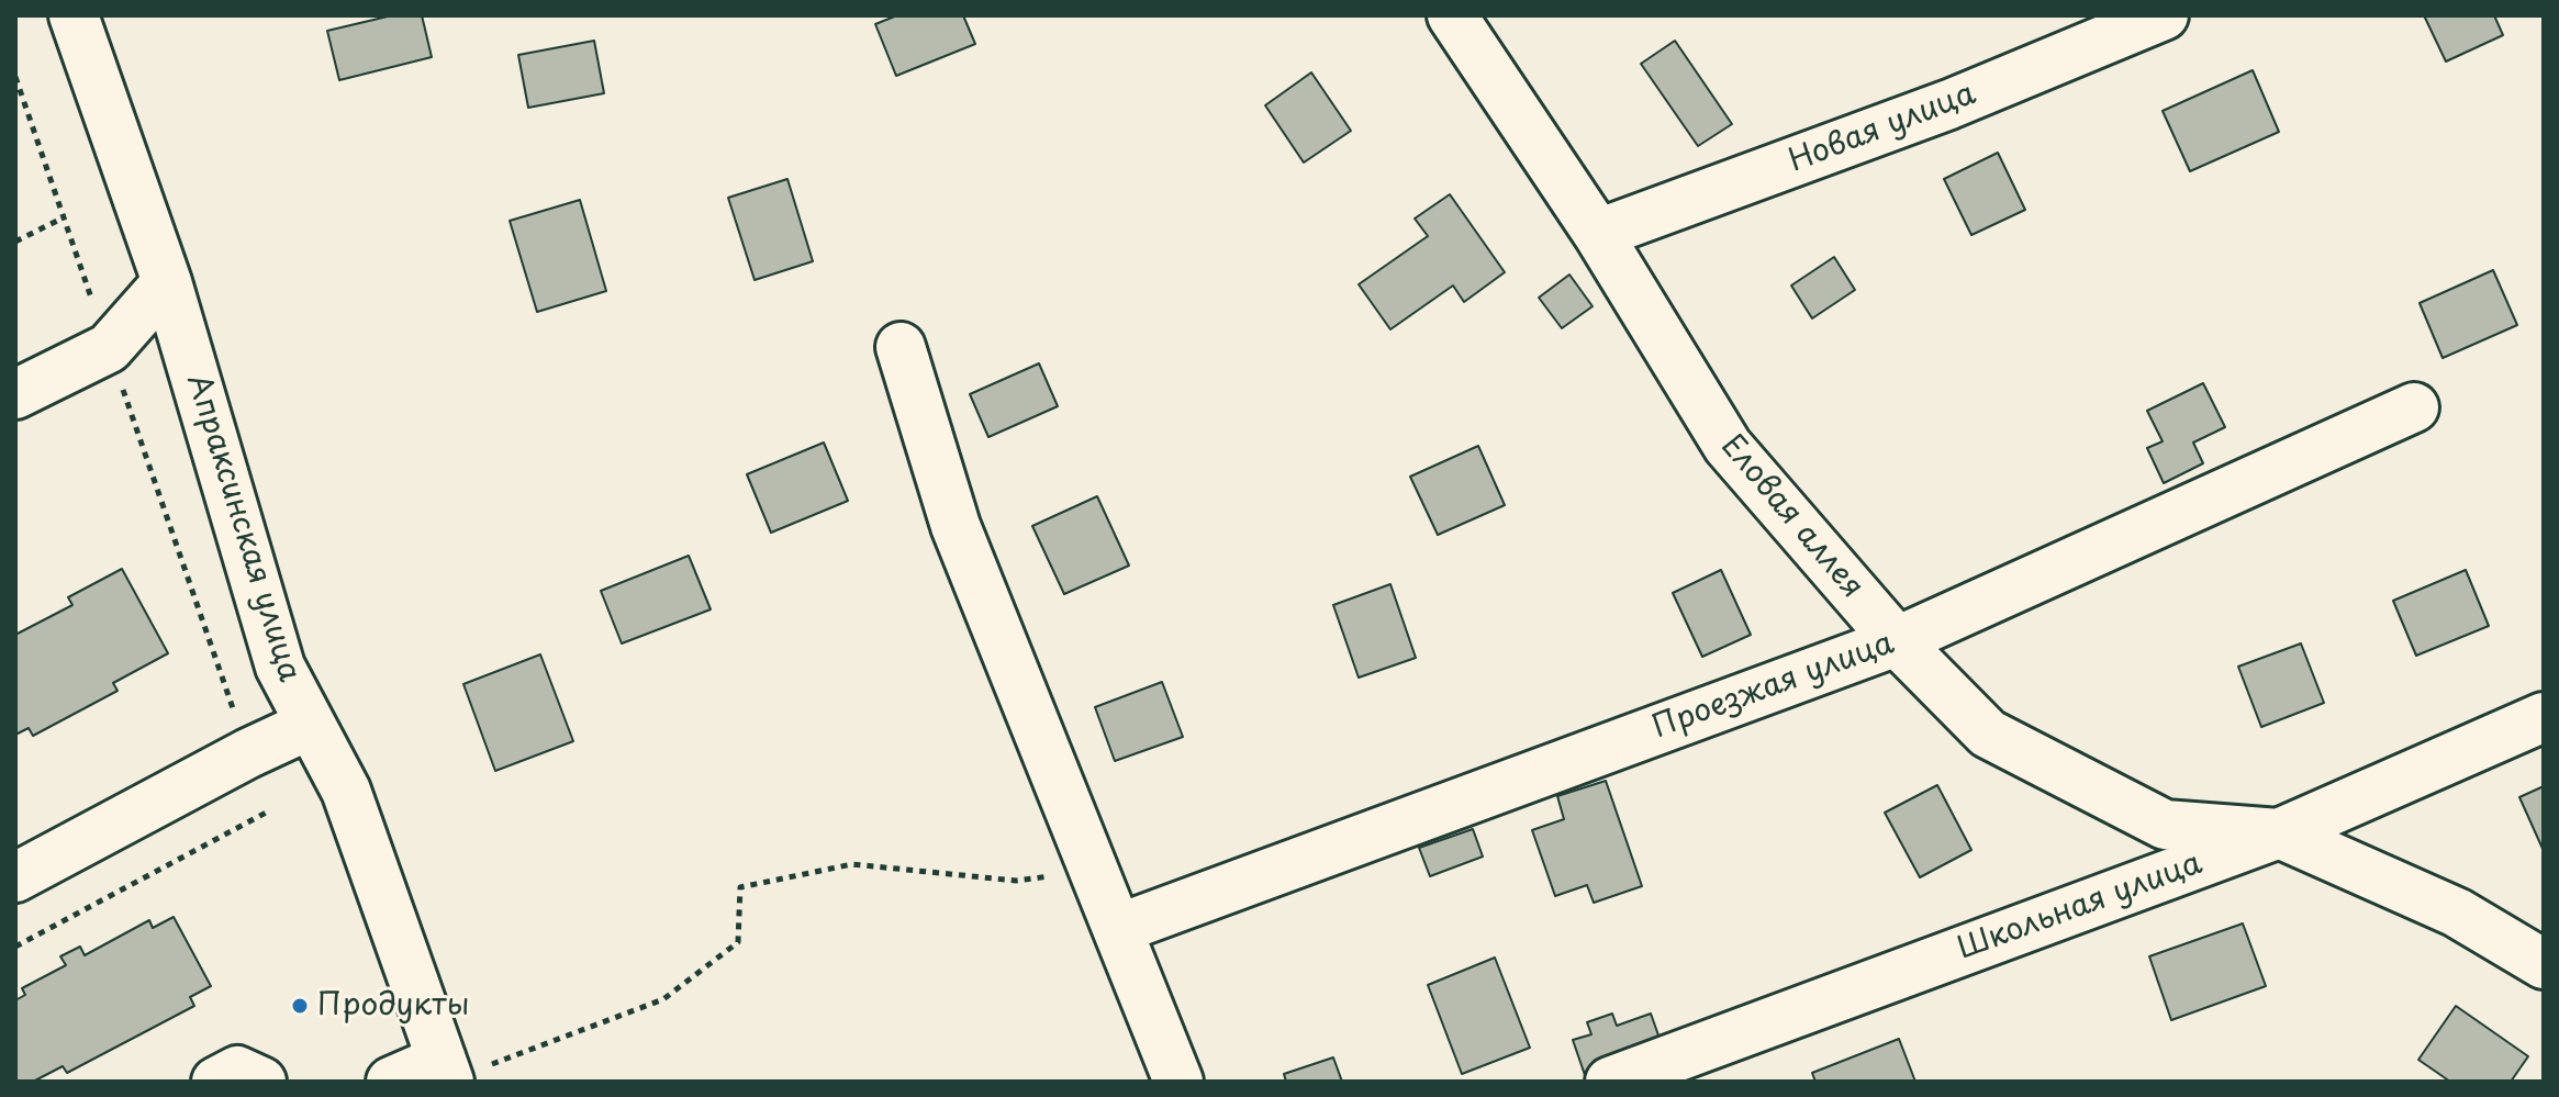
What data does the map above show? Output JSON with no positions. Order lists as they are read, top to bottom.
{
  "streets": {
    "street": [
      "Новая улица",
      "Еловая аллея",
      "Апраксинская улица",
      "Проезжая улица",
      "Школьная улица"
    ]
  },
  "crossings": [
    ["Новая улица", "Еловая аллея"],
    ["Еловая аллея", "Проезжая улица"],
    ["Еловая аллея", "Школьная улица"]
  ],
  "places": ["Продукты"]
}
